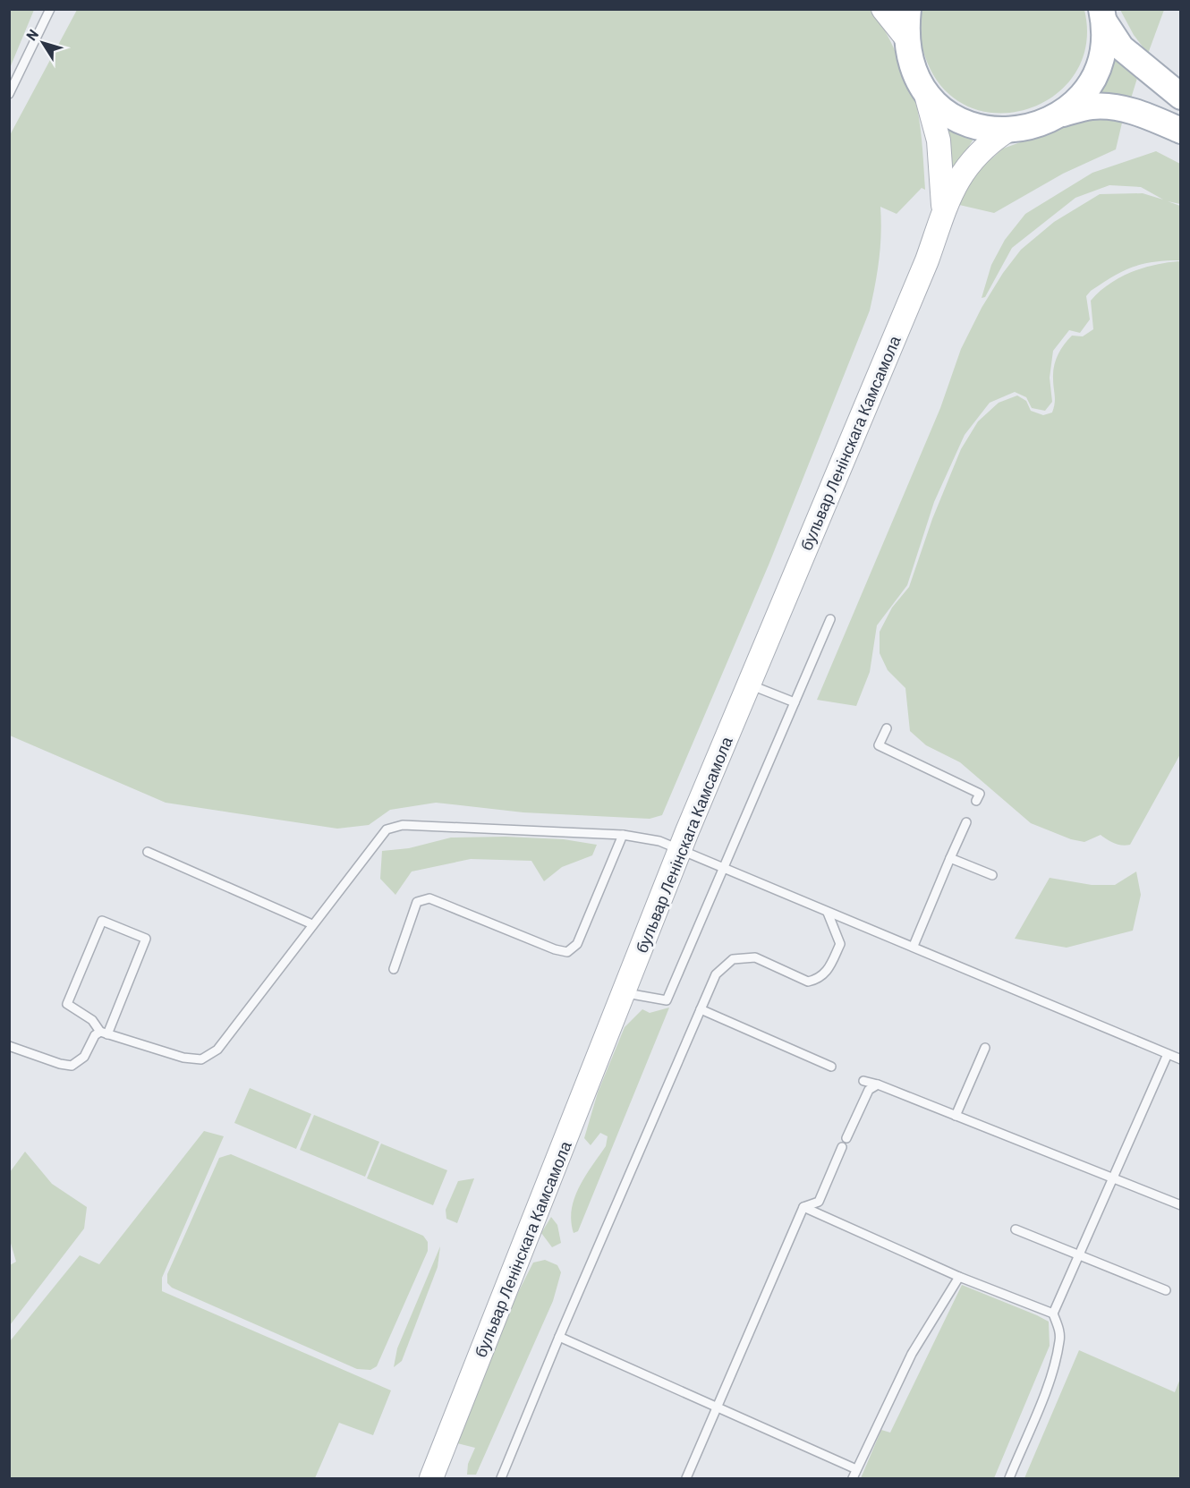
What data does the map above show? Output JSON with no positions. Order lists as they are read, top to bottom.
{
  "streets": {
    "street": ["бульвар Ленінскага Камсамола"]
  },
  "north": "top left"
}
